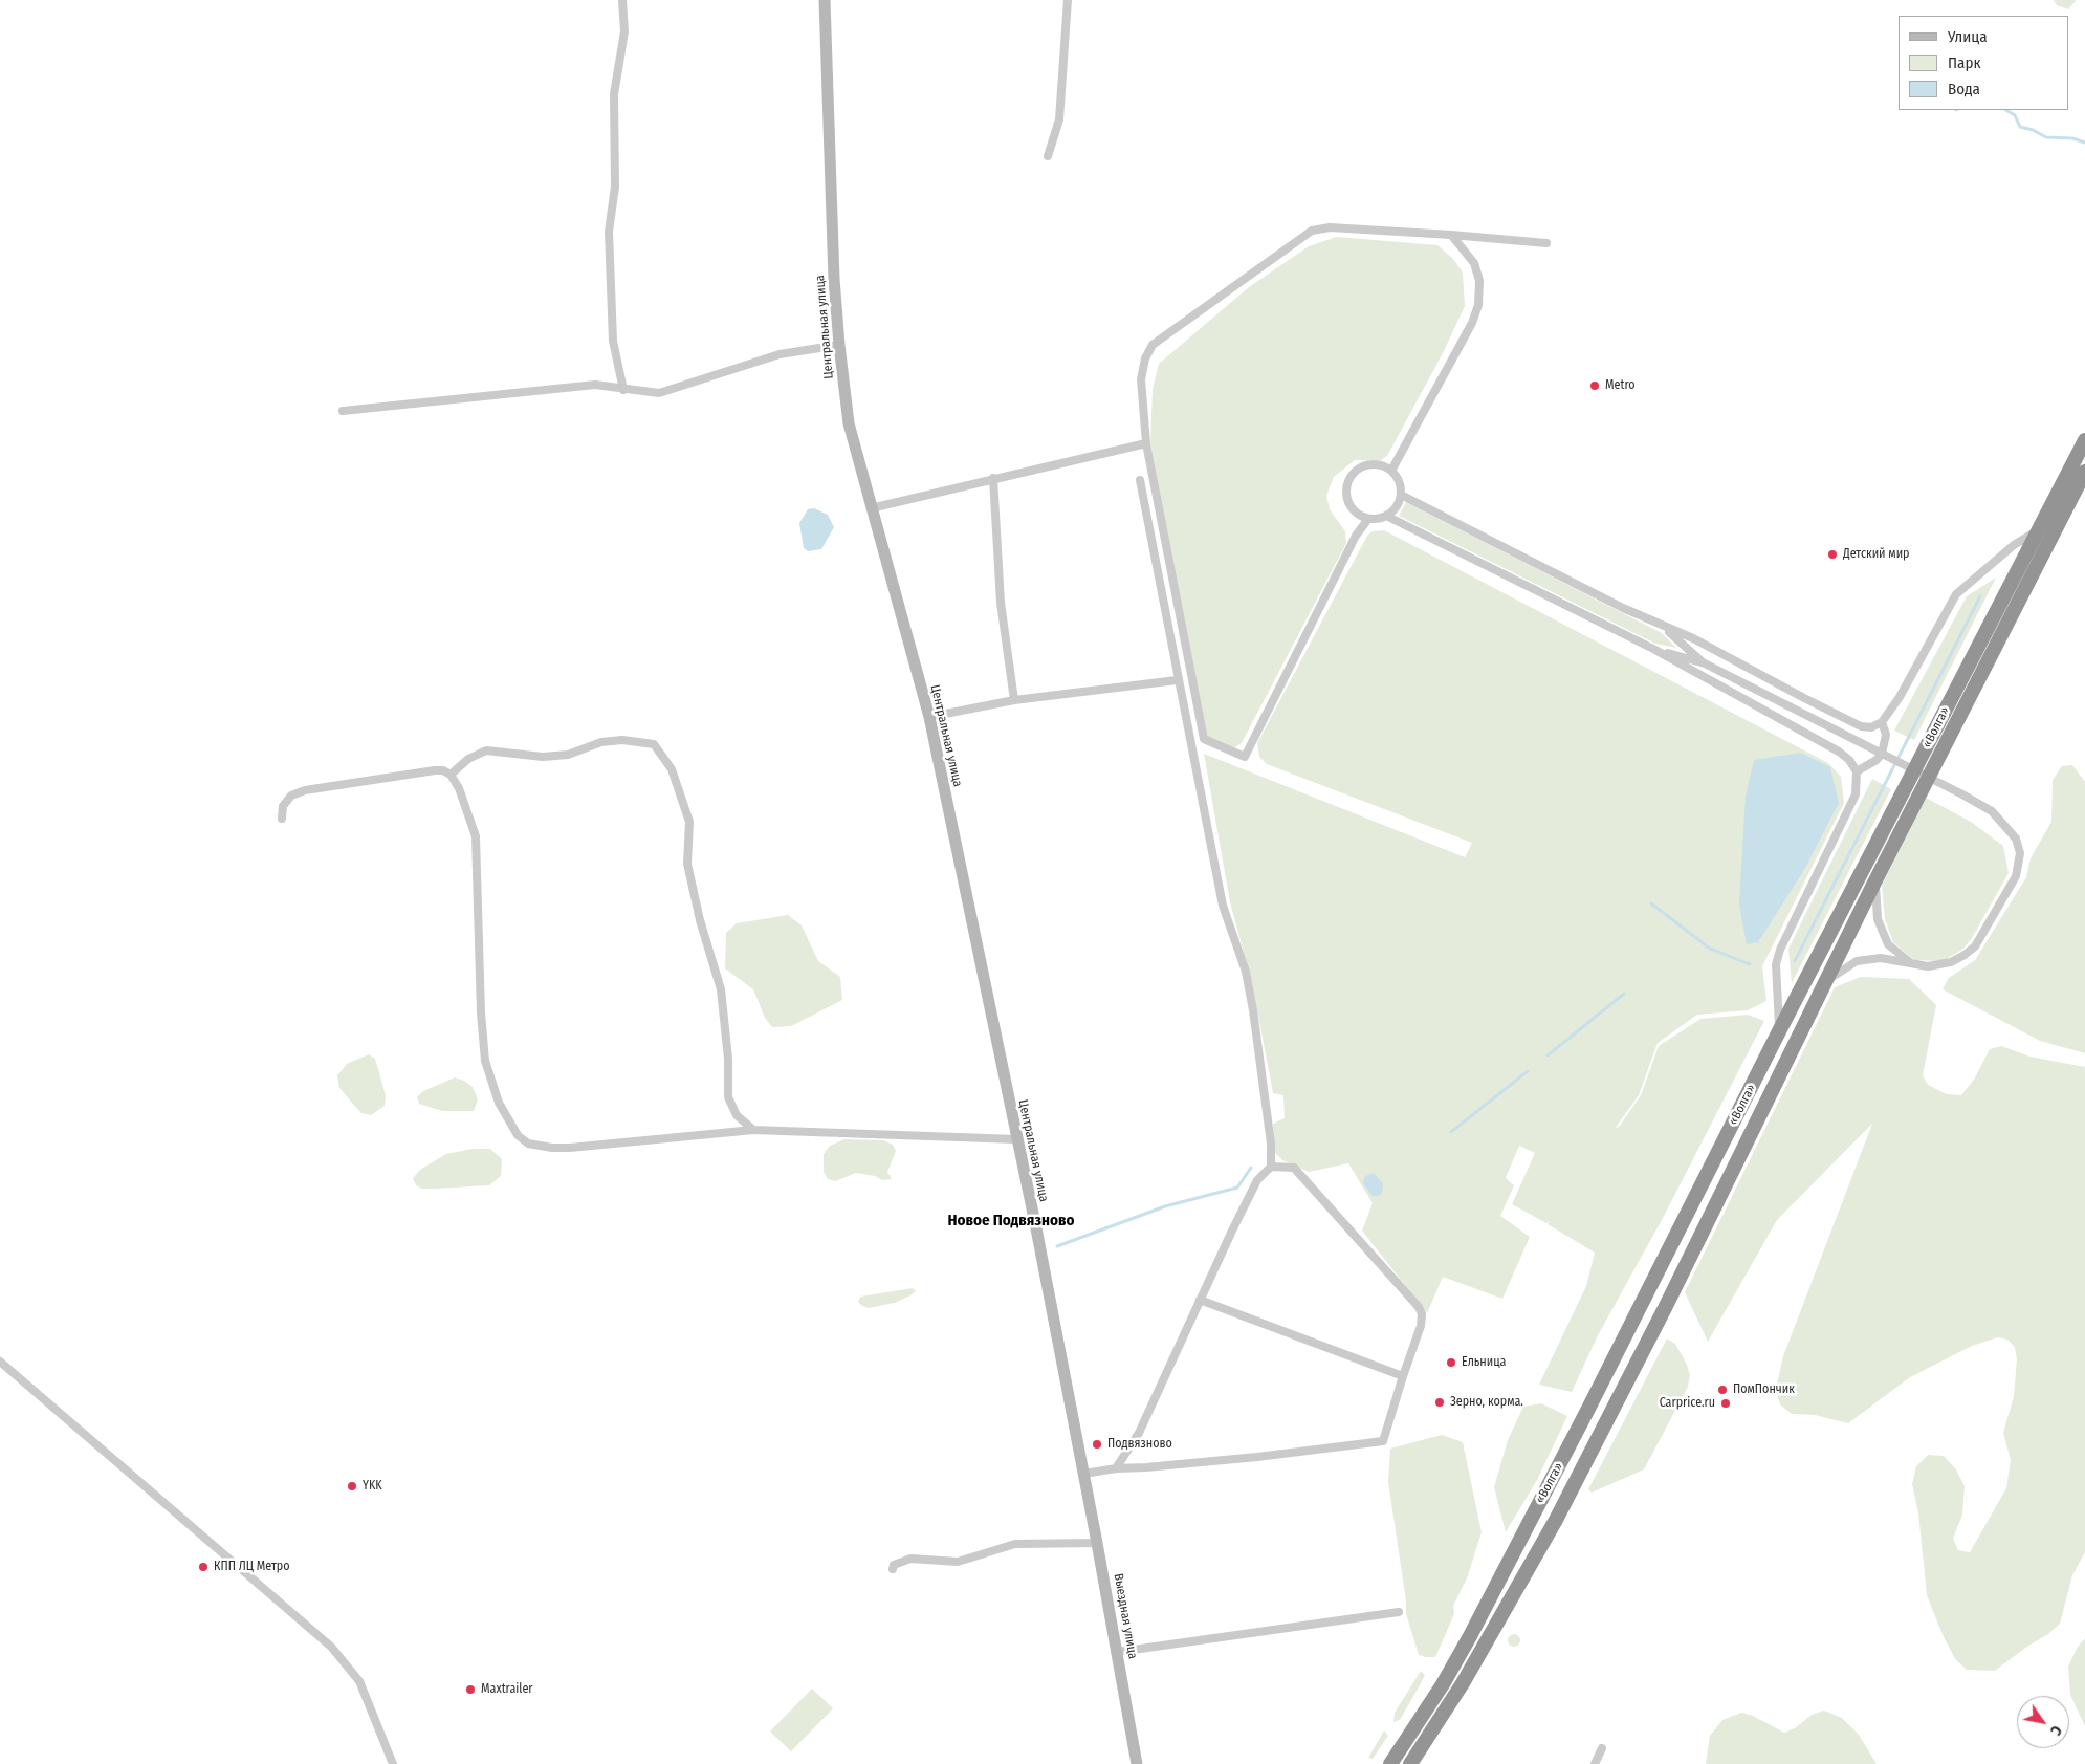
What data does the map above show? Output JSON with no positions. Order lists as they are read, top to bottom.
{
  "streets": {
    "highway": ["«Волга»"],
    "main road": ["Центральная улица", "Выездная улица"]
  },
  "crossings": [
    ["Центральная улица", "Выездная улица"]
  ],
  "districts": ["Новое Подвязново"],
  "places": [
    "Metro",
    "Детский мир",
    "Ельница",
    "ПомПончик",
    "Зерно, корма.",
    "Carprice.ru",
    "Подвязново",
    "YKK",
    "КПП ЛЦ Метро",
    "Maxtrailer"
  ],
  "legend": ["Улица", "Парк", "Вода"],
  "north": "bottom right"
}
